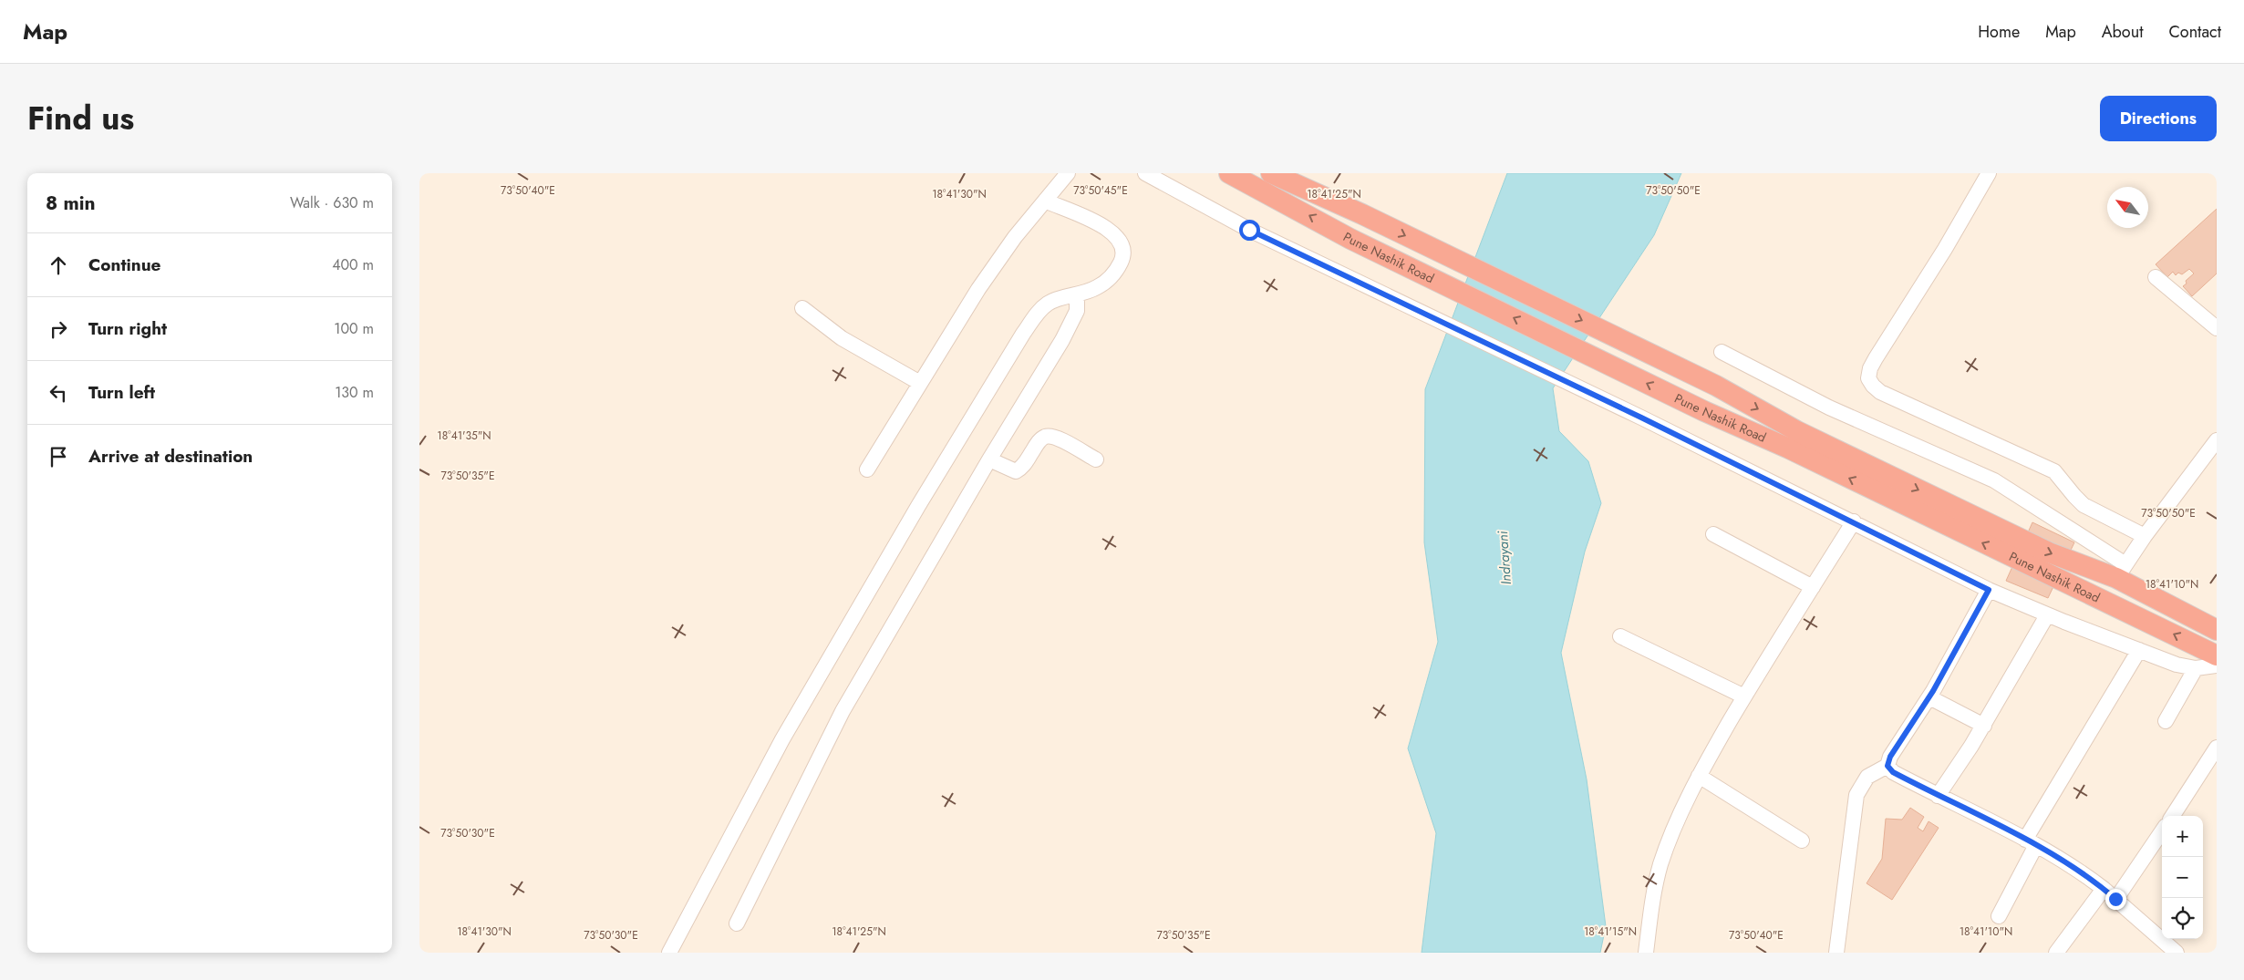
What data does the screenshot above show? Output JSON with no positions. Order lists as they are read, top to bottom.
{
  "streets": {
    "highway": ["Pune Nashik Road"]
  },
  "water": ["Indrayani"],
  "north": "top left",
  "page": {
    "header": "Map",
    "nav": [
      "Home",
      "Map",
      "About",
      "Contact"
    ],
    "title": "Find us",
    "buttons": "Directions",
    "heading": ["8 min", "Walk · 630 m"],
    "list": [
      ["Continue", "400 m"],
      ["Turn right", "100 m"],
      ["Turn left", "130 m"],
      "Arrive at destination"
    ],
    "map_buttons": ["+", "−"]
  },
  "coordinates": [
    "73°50'40\"E",
    "73°50'45\"E",
    "73°50'50\"E",
    "18°41'30\"N",
    "18°41'25\"N",
    "18°41'35\"N",
    "73°50'35\"E",
    "18°41'10\"N",
    "73°50'30\"E",
    "18°41'15\"N"
  ]
}
